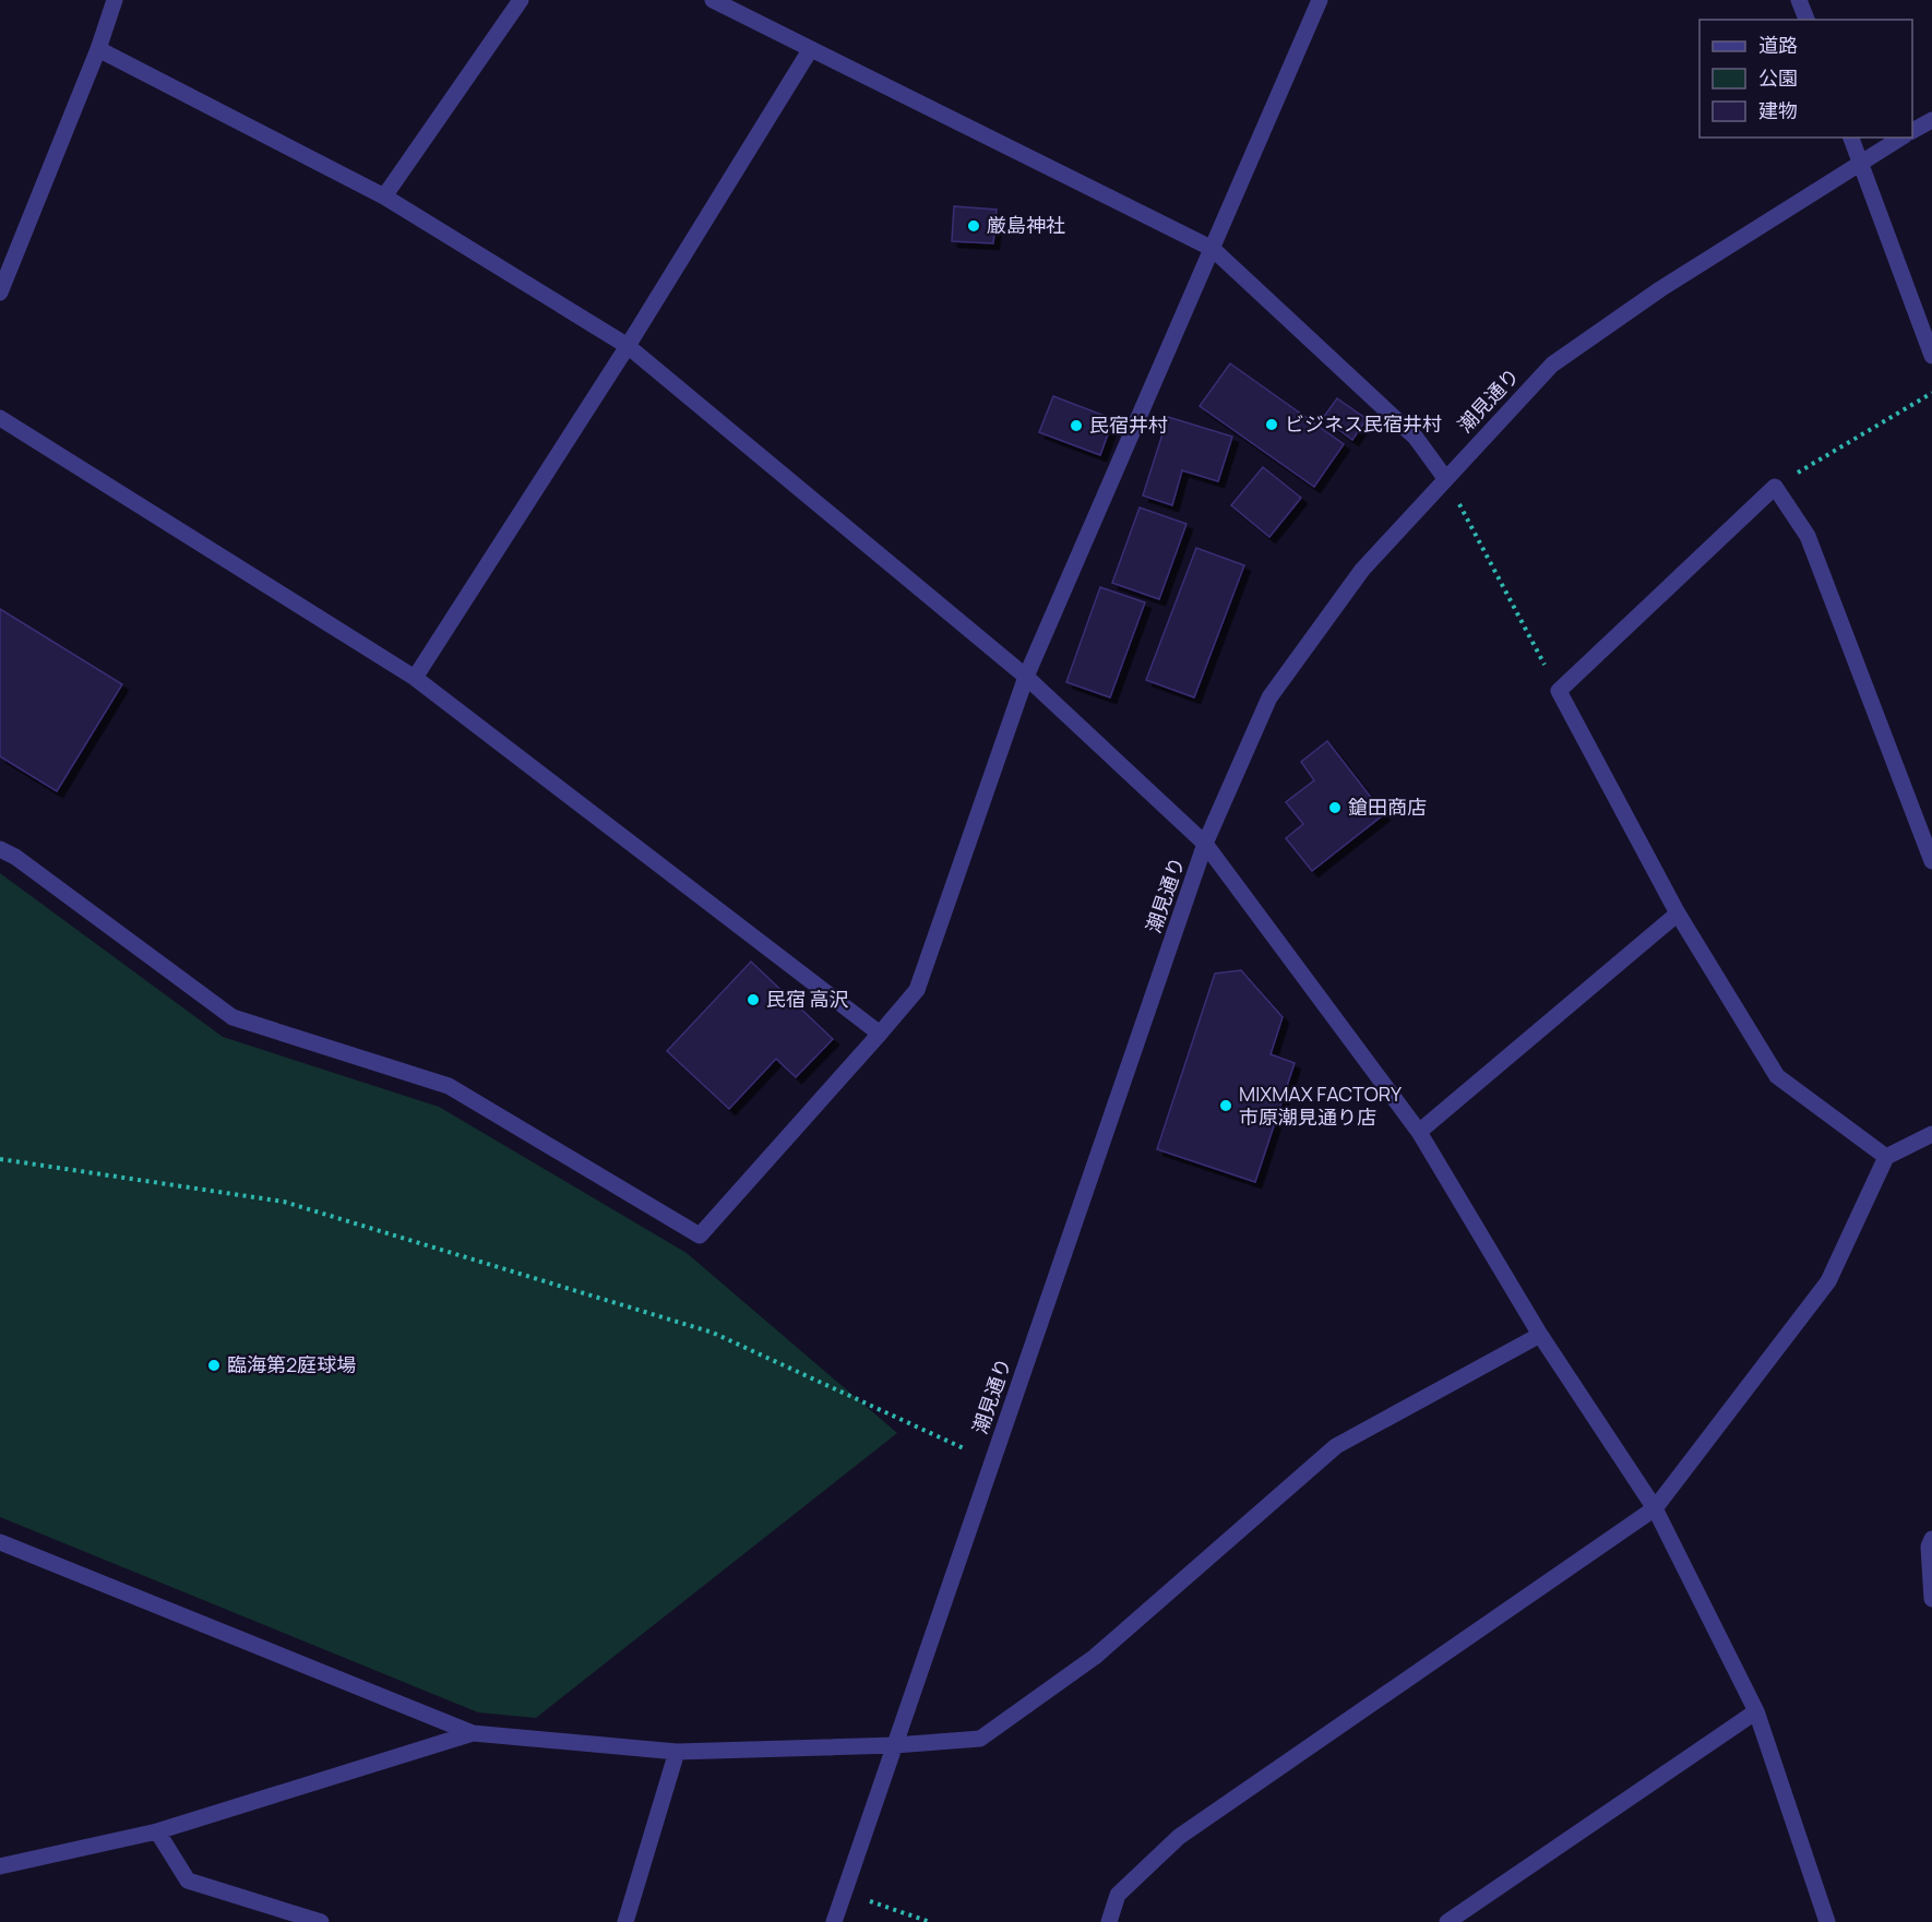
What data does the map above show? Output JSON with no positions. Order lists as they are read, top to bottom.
{
  "streets": {
    "street": ["潮見通り"]
  },
  "places": [
    "厳島神社",
    "ビジネス民宿井村",
    "民宿井村",
    "鎗田商店",
    "民宿 高沢",
    "MIXMAX FACTORY 市原潮見通り店",
    "臨海第2庭球場"
  ],
  "legend": ["道路", "公園", "建物"]
}
